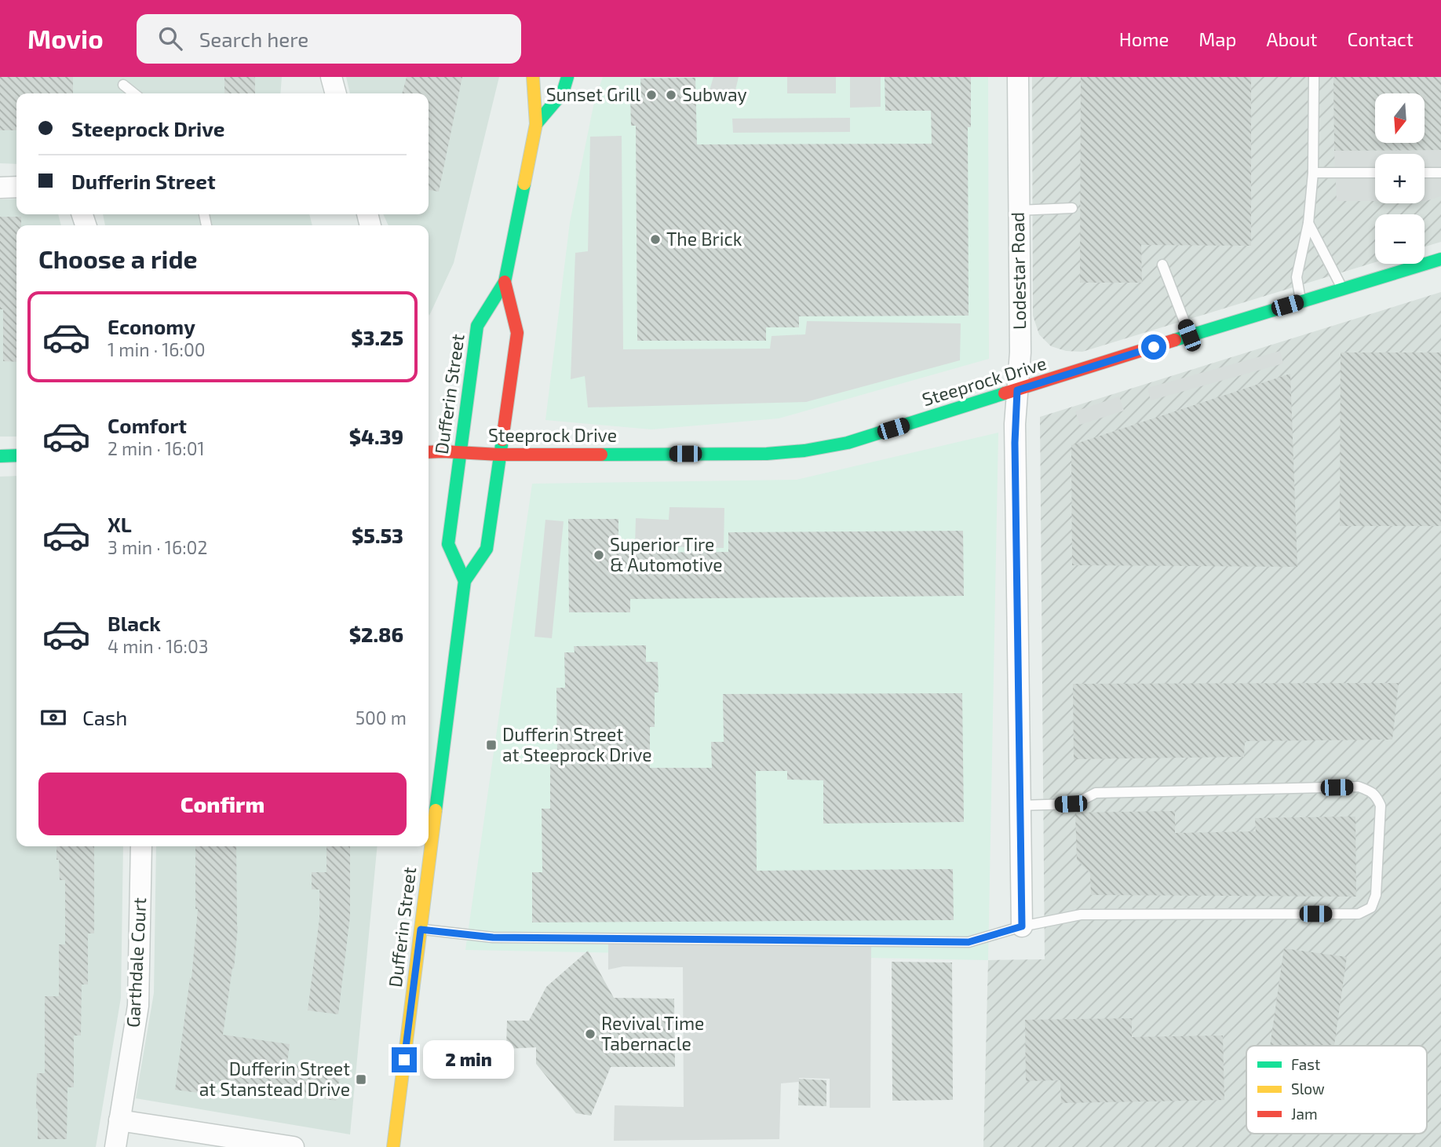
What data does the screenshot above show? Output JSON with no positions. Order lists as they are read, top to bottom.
{
  "streets": {
    "main road": ["Steeprock Drive", "Dufferin Street"],
    "street": ["Lodestar Road", "Garthdale Court"]
  },
  "crossings": [
    ["Lodestar Road", "Steeprock Drive"],
    ["Steeprock Drive", "Dufferin Street"]
  ],
  "places": {
    "other": [
      "Sunset Grill",
      "Subway",
      "The Brick",
      "Superior Tire & Automotive",
      "Revival Time Tabernacle"
    ],
    "transit": ["Dufferin Street at Steeprock Drive", "Dufferin Street at Stanstead Drive"]
  },
  "legend": ["Fast", "Slow", "Jam"],
  "north": "bottom",
  "page": {
    "header": "Movio",
    "search": "Search here",
    "nav": [
      "Home",
      "Map",
      "About",
      "Contact"
    ],
    "map_buttons": ["+", "−"],
    "banner": ["Steeprock Drive", "Dufferin Street"],
    "heading": "Choose a ride",
    "list": [
      {
        "name": "Economy",
        "note": "1 min · 16:00",
        "value": "$3.25"
      },
      {
        "name": "Comfort",
        "note": "2 min · 16:01",
        "value": "$4.39"
      },
      {
        "name": "XL",
        "note": "3 min · 16:02",
        "value": "$5.53"
      },
      {
        "name": "Black",
        "note": "4 min · 16:03",
        "value": "$2.86"
      }
    ],
    "pay": ["Cash", "500 m"],
    "buttons": "Confirm",
    "bubble": "2 min"
  }
}
